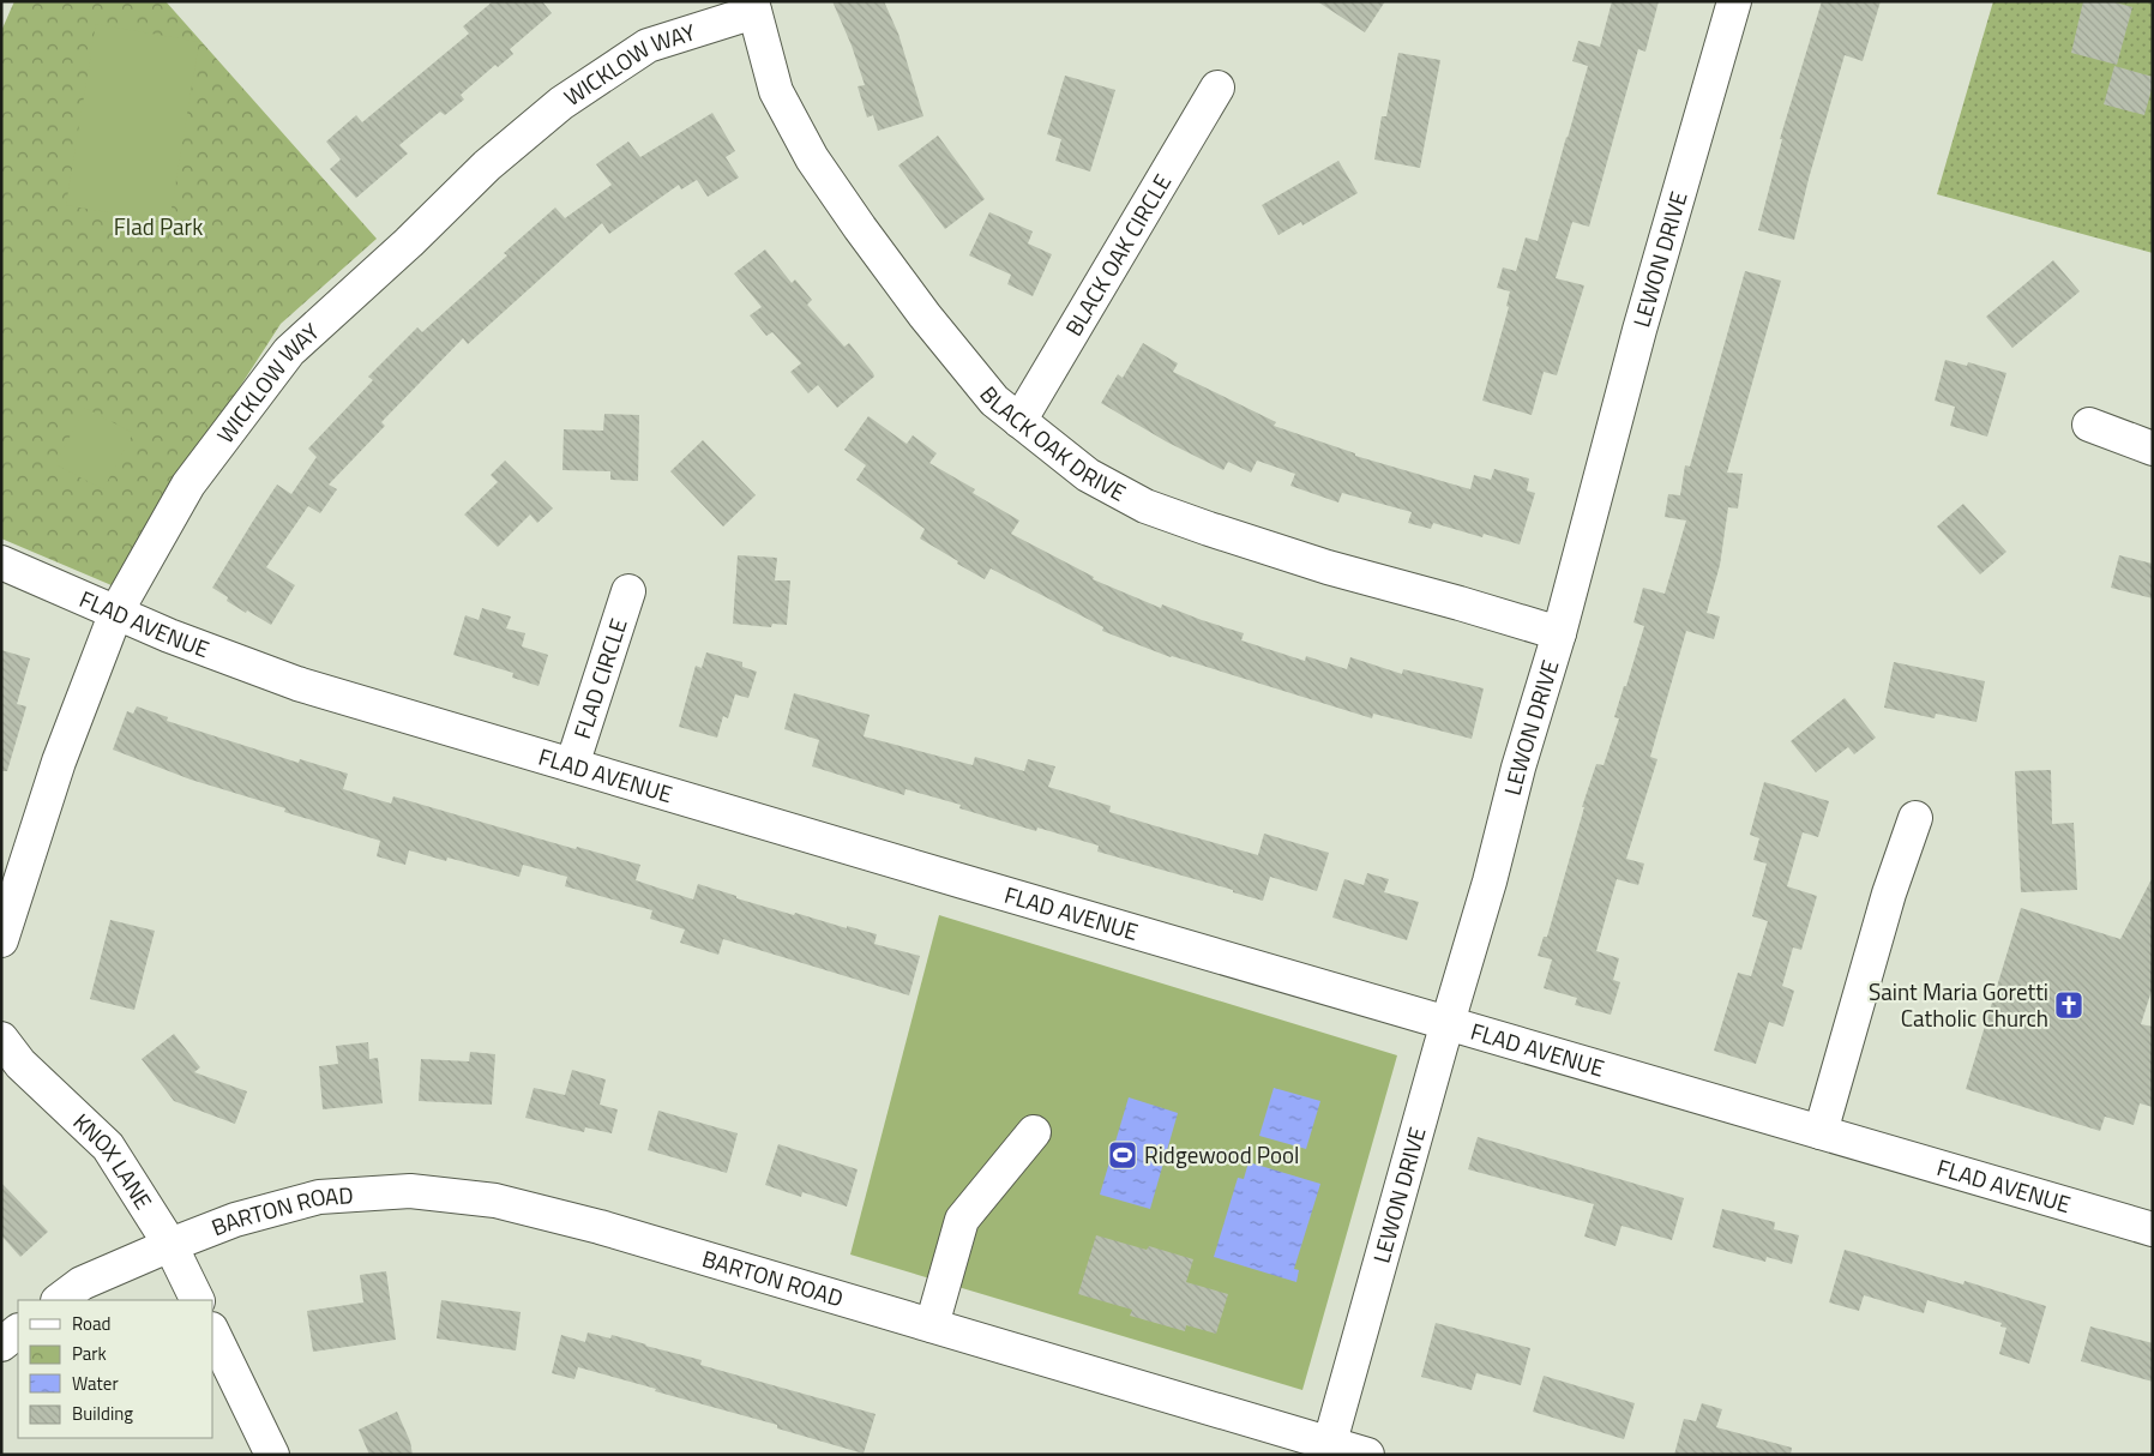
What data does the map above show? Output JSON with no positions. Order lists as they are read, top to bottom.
{
  "streets": {
    "street": [
      "WICKLOW WAY",
      "BLACK OAK CIRCLE",
      "LEWON DRIVE",
      "BLACK OAK DRIVE",
      "FLAD AVENUE",
      "FLAD CIRCLE",
      "KNOX LANE",
      "BARTON ROAD"
    ]
  },
  "crossings": [
    ["WICKLOW WAY", "BLACK OAK DRIVE"],
    ["WICKLOW WAY", "FLAD AVENUE"],
    ["BLACK OAK CIRCLE", "BLACK OAK DRIVE"],
    ["LEWON DRIVE", "BLACK OAK DRIVE"],
    ["LEWON DRIVE", "FLAD AVENUE"],
    ["LEWON DRIVE", "BARTON ROAD"],
    ["FLAD AVENUE", "FLAD CIRCLE"],
    ["KNOX LANE", "BARTON ROAD"]
  ],
  "parks": ["Flad Park"],
  "places": {
    "church": ["Saint Maria Goretti Catholic Church"],
    "sports": ["Ridgewood Pool"]
  },
  "legend": [
    "Road",
    "Park",
    "Water",
    "Building"
  ]
}
